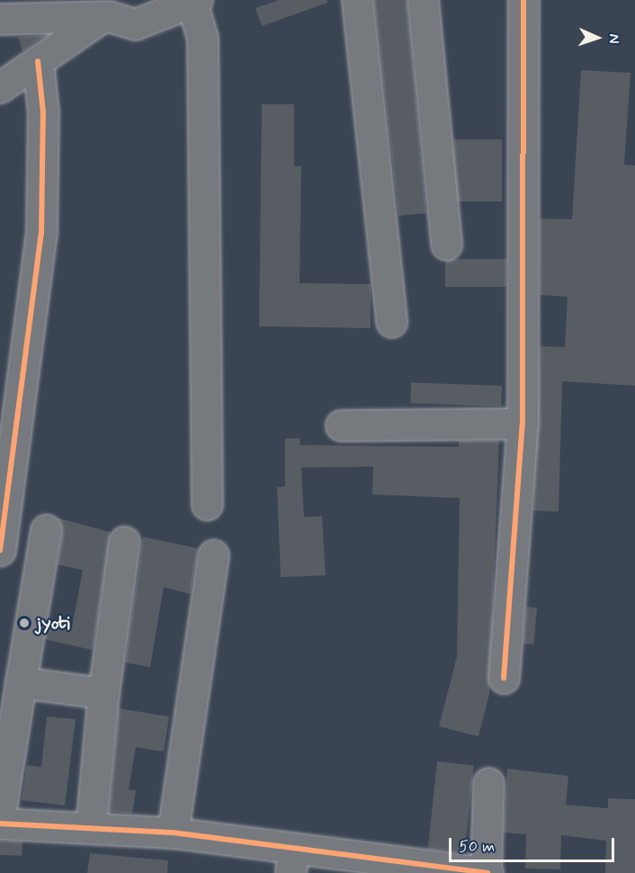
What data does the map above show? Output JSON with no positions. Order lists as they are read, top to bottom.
{
  "places": ["jyoti"],
  "scale_bar": "50 m",
  "north": "right"
}
